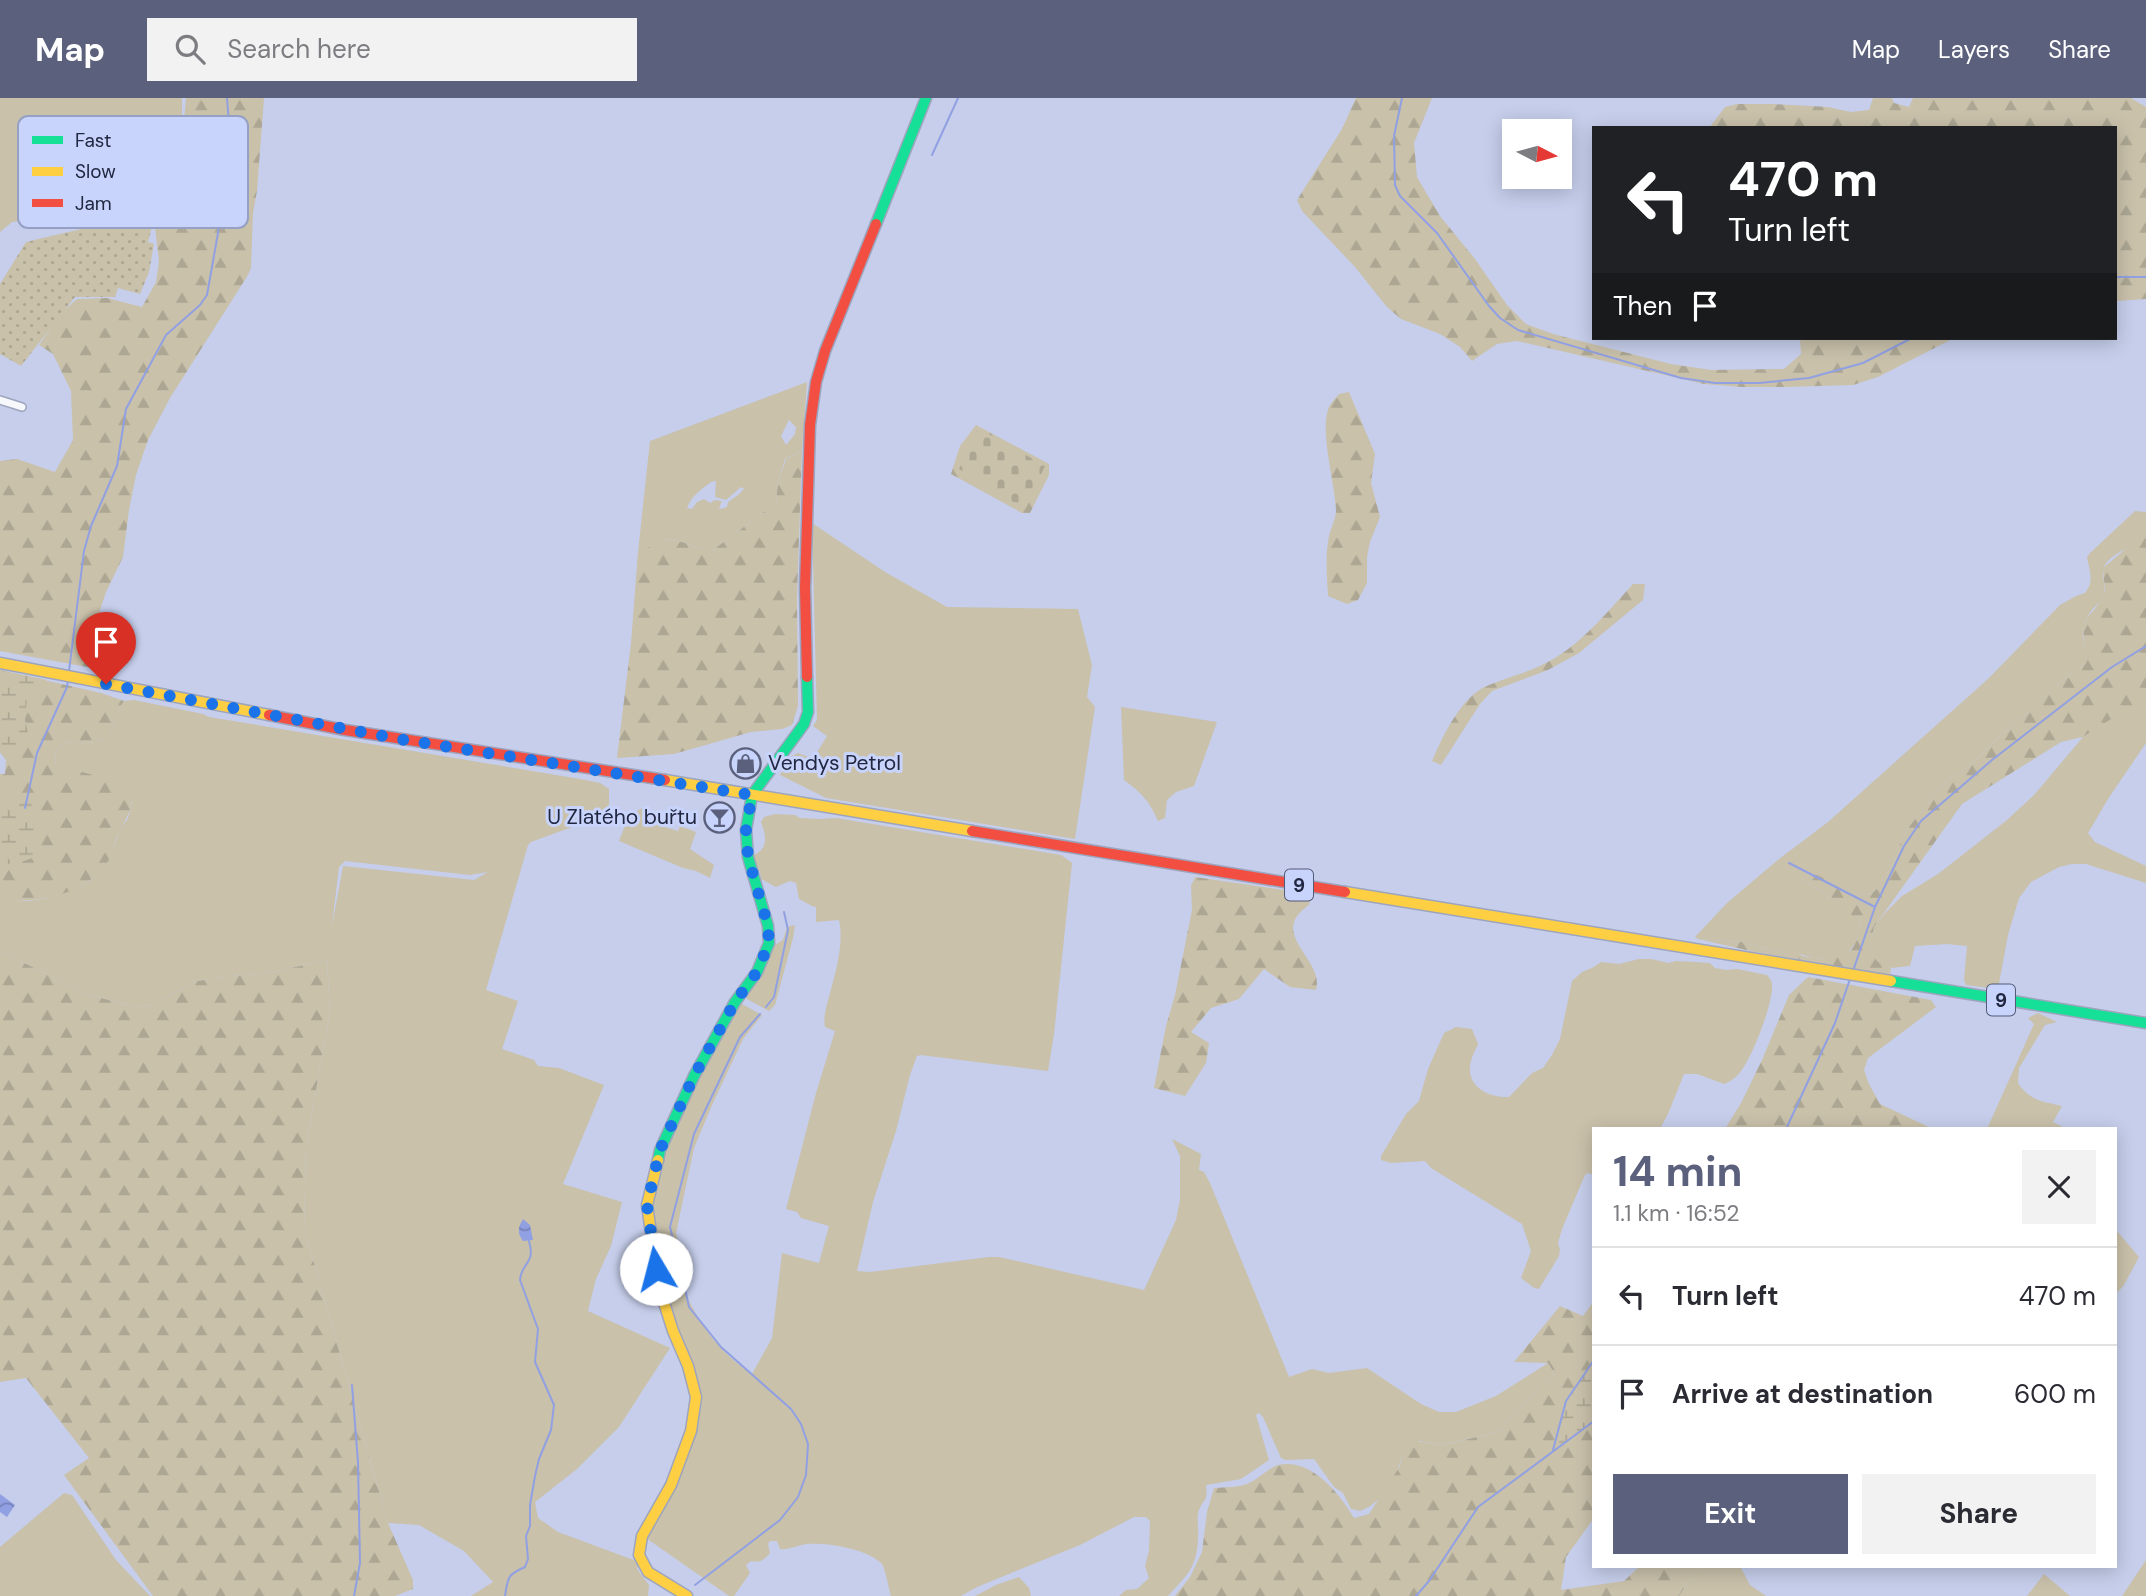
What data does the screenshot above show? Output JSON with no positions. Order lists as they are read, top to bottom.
{
  "streets": {
    "main road": ["9"]
  },
  "places": {
    "shop": ["Vendys Petrol"],
    "bar": ["U Zlatého buřtu"]
  },
  "legend": ["Fast", "Slow", "Jam"],
  "north": "right",
  "page": {
    "header": "Map",
    "search": "Search here",
    "nav": ["Map", "Layers", "Share"],
    "turn": ["470 m", "Turn left"],
    "then": "Then",
    "heading": ["14 min", "1.1 km · 16:52"],
    "list": [
      {
        "name": "Turn left",
        "value": "470 m"
      },
      {
        "name": "Arrive at destination",
        "value": "600 m"
      }
    ],
    "buttons": ["Exit", "Share"]
  }
}
